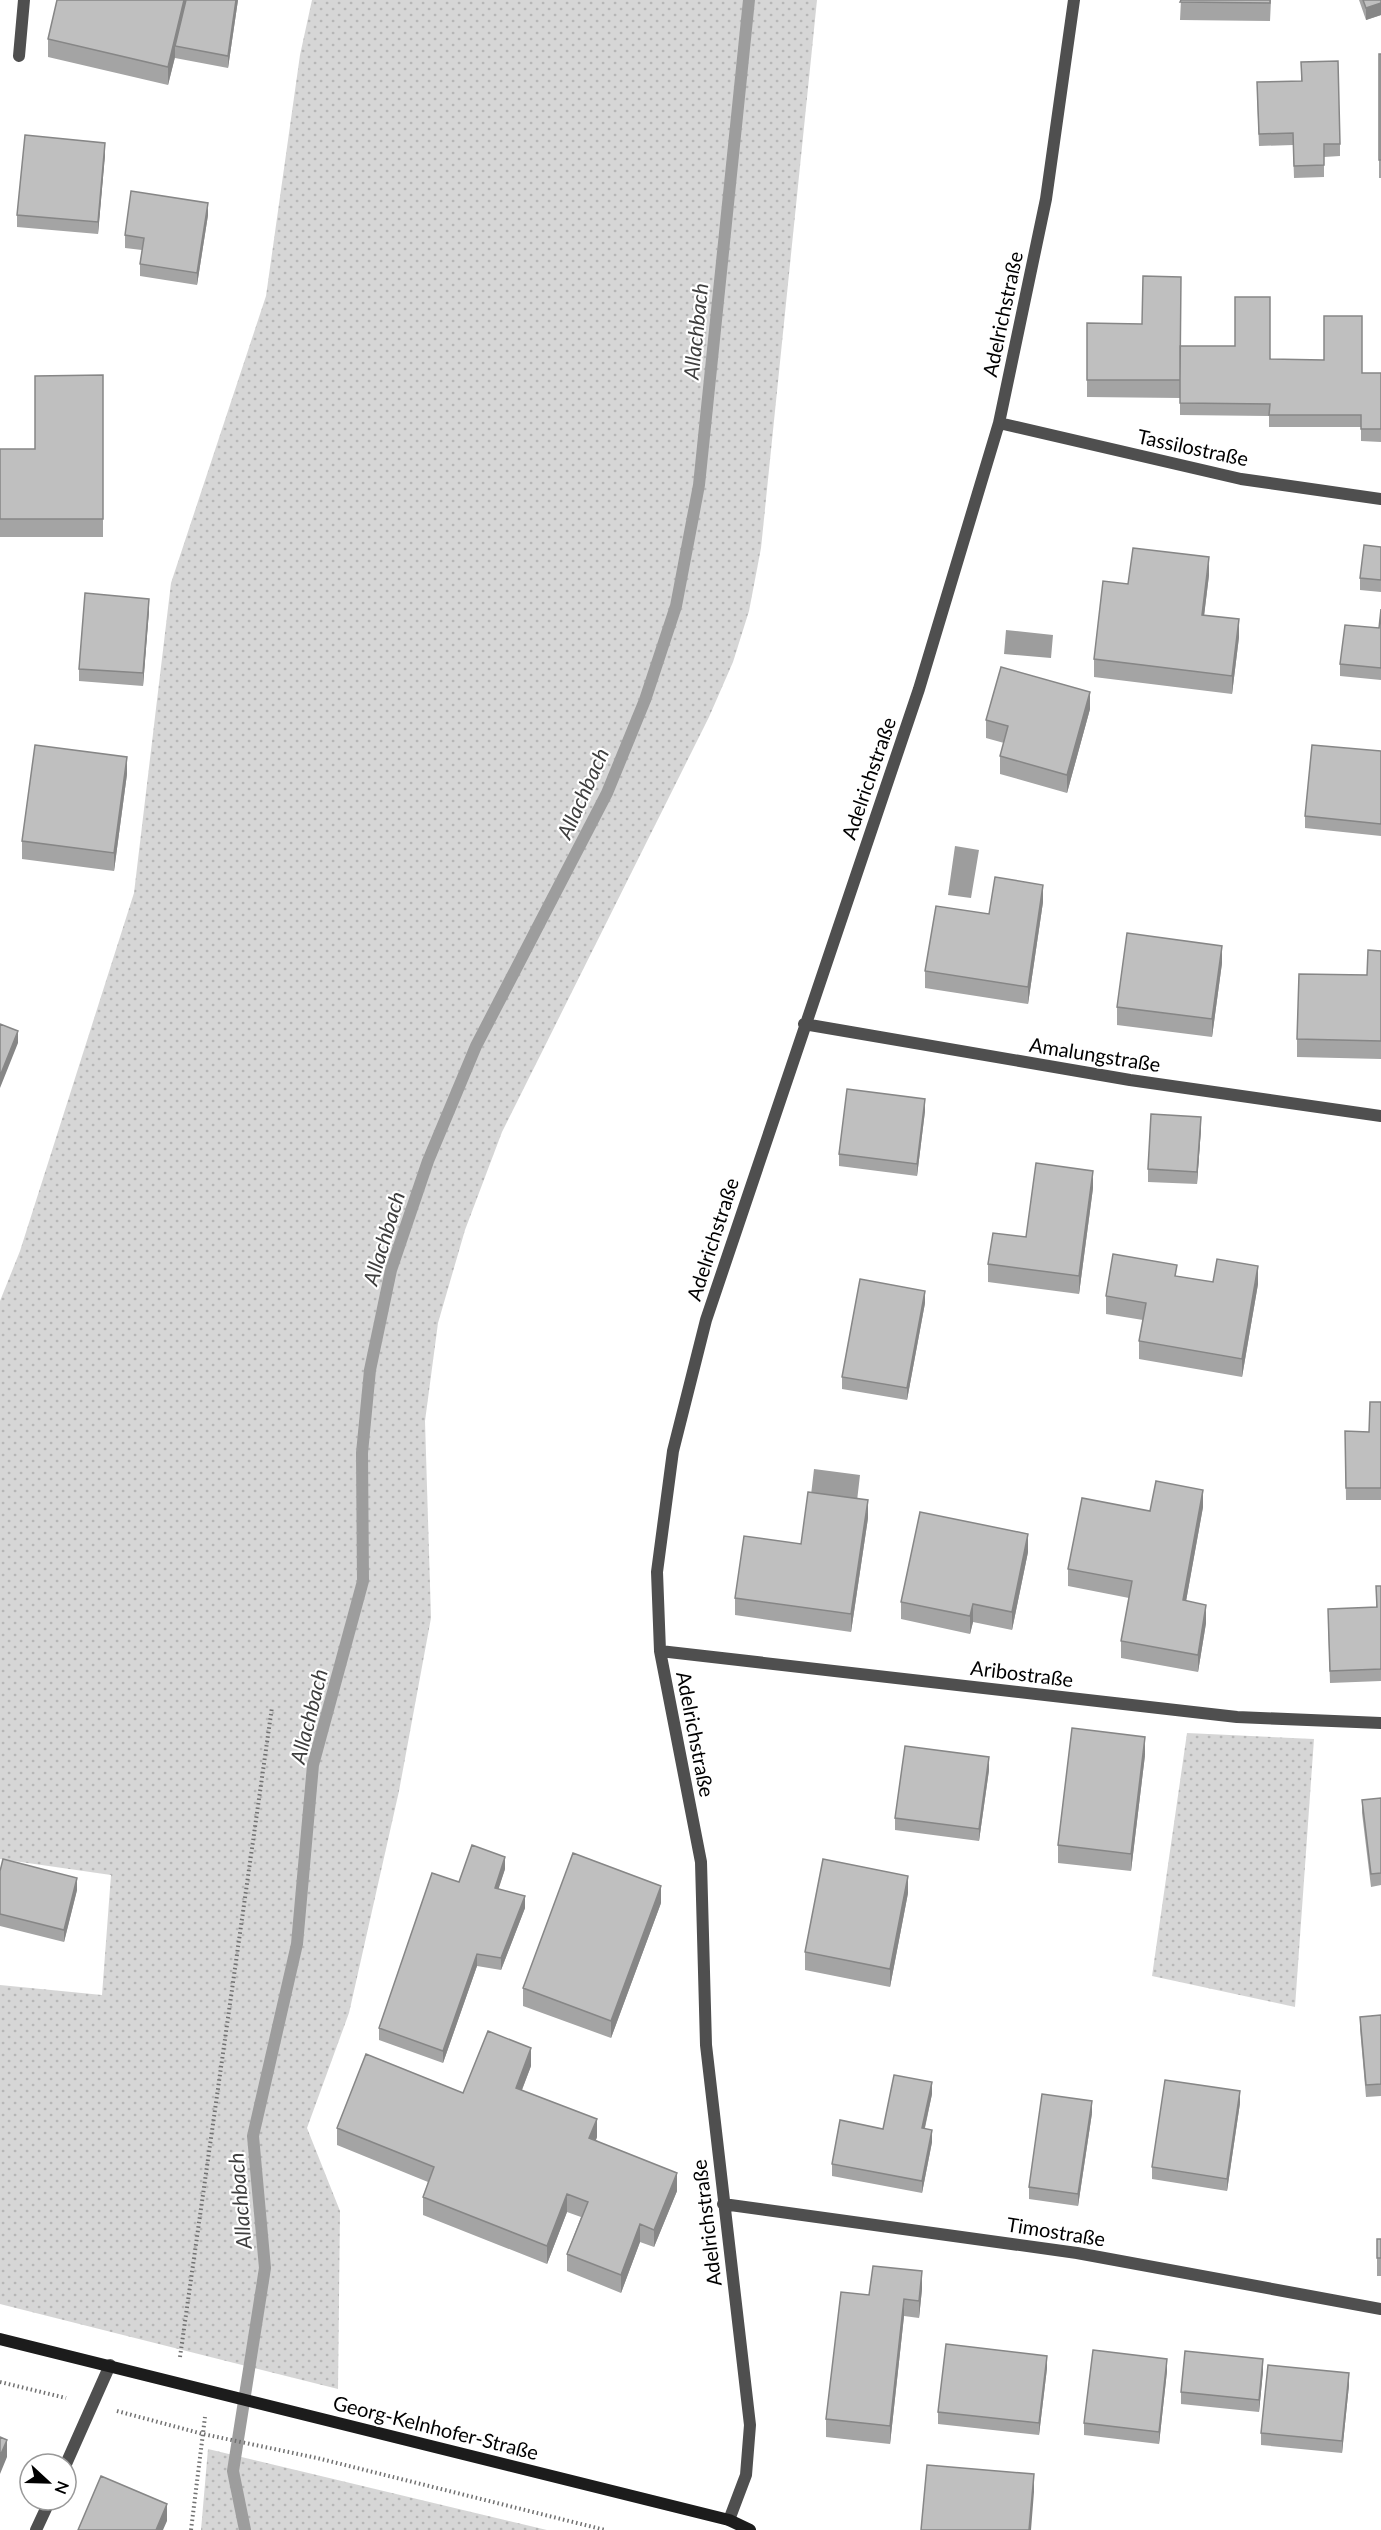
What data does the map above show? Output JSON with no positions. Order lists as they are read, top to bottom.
{
  "streets": {
    "street": [
      "Adelrichstraße",
      "Tassilostraße",
      "Amalungstraße",
      "Aribostraße",
      "Timostraße",
      "Georg-Kelnhofer-Straße"
    ]
  },
  "crossings": [
    ["Adelrichstraße", "Tassilostraße"],
    ["Adelrichstraße", "Amalungstraße"],
    ["Adelrichstraße", "Aribostraße"],
    ["Adelrichstraße", "Timostraße"],
    ["Adelrichstraße", "Georg-Kelnhofer-Straße"]
  ],
  "water": ["Allachbach"],
  "north": "right"
}
